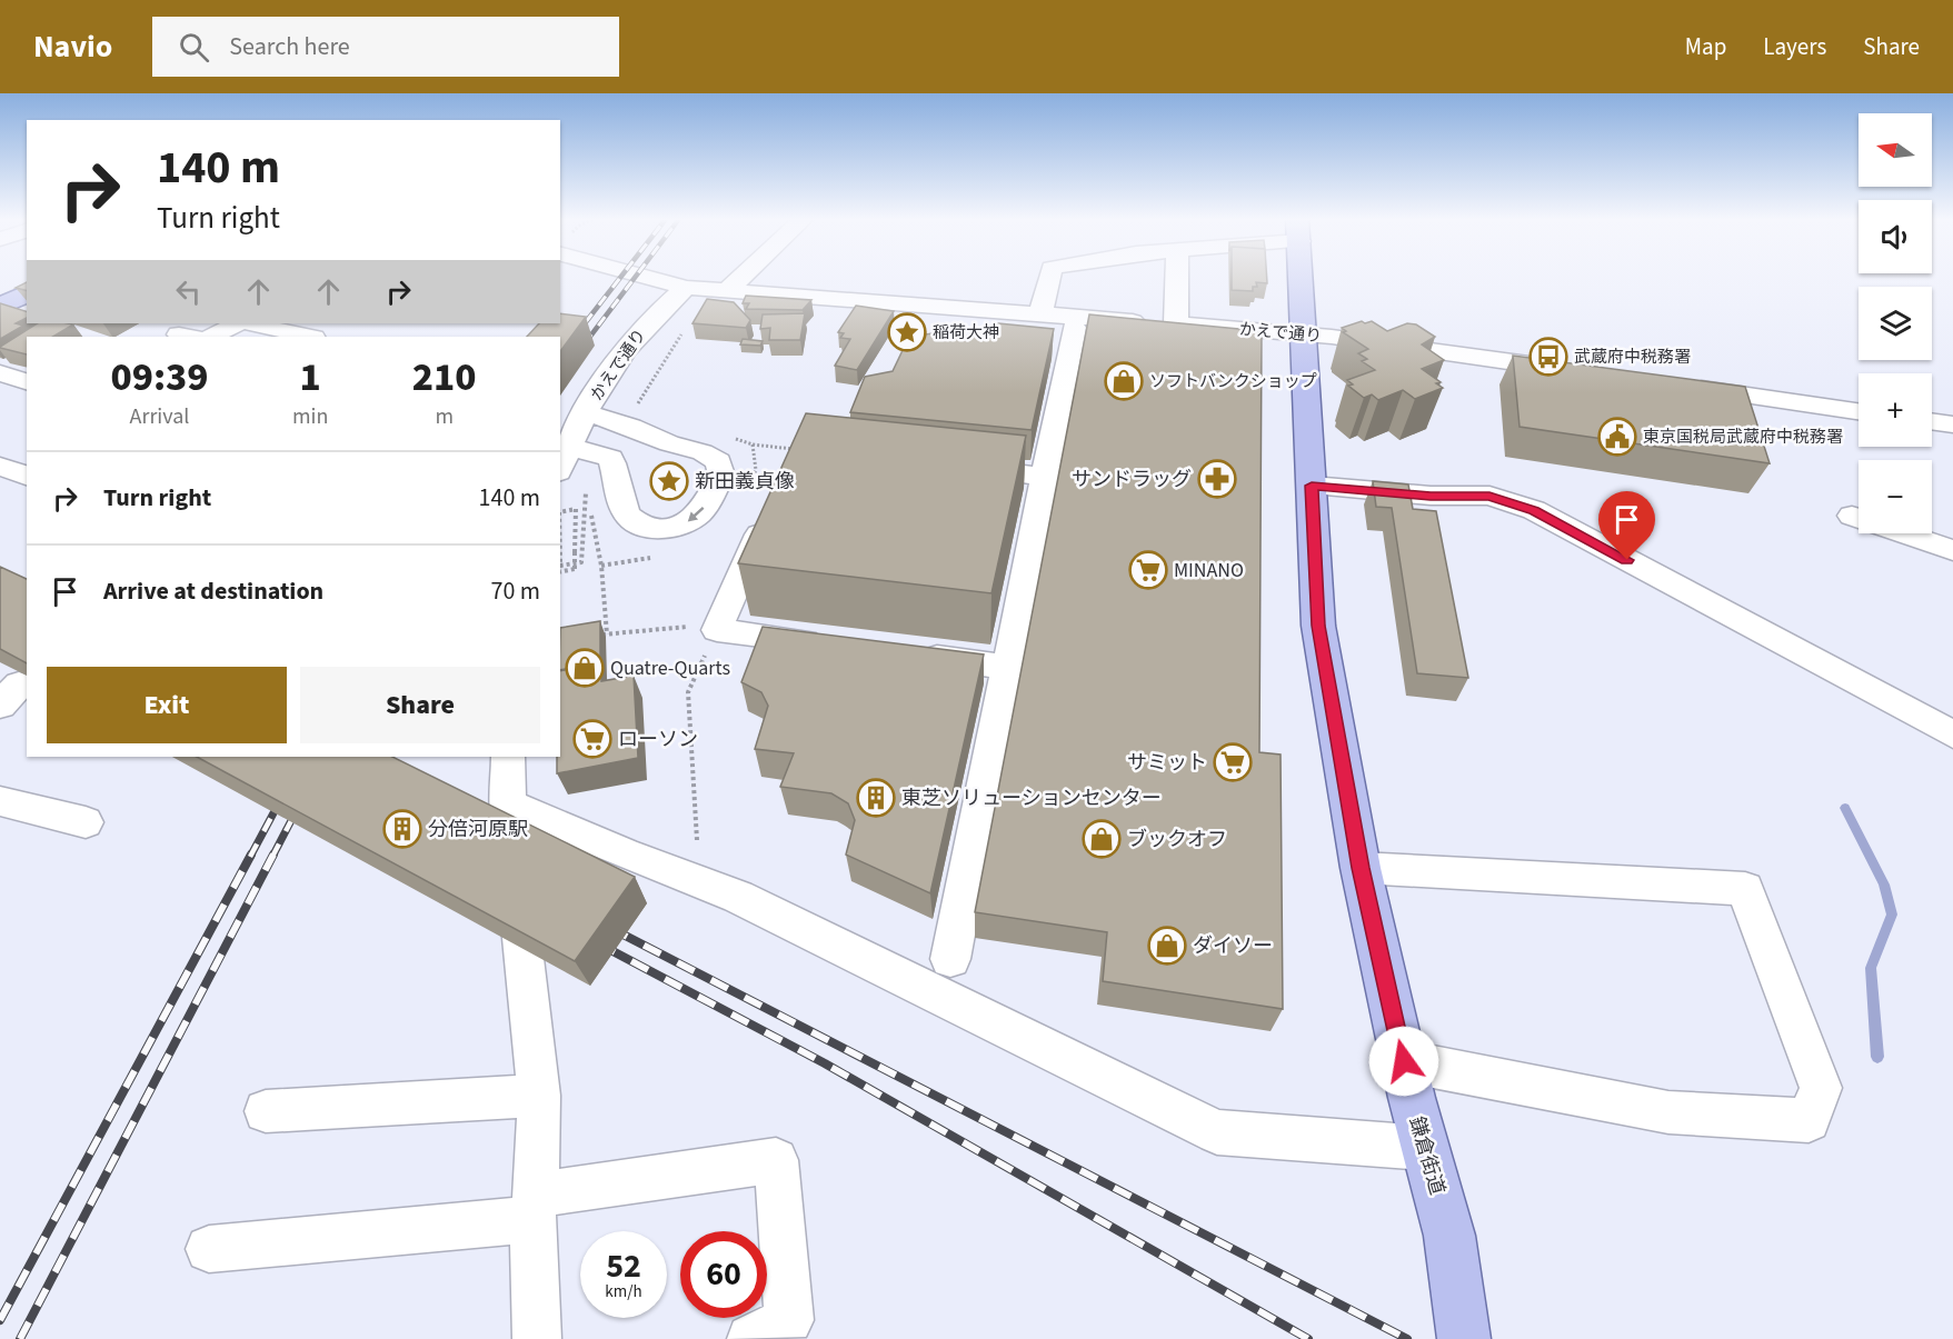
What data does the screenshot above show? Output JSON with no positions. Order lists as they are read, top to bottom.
{
  "streets": {
    "main road": ["鎌倉街道"],
    "street": ["かえで通り"]
  },
  "crossings": [
    ["かえで通り", "鎌倉街道"]
  ],
  "places": {
    "place": ["稲荷大神", "新田義貞像"],
    "bus stop": ["武蔵府中税務署"],
    "shop": [
      "ソフトバンクショップ",
      "Quatre-Quarts",
      "ブックオフ",
      "ダイソー"
    ],
    "public building": ["東京国税局武蔵府中税務署"],
    "pharmacy": ["サンドラッグ"],
    "supermarket": ["MINANO", "ローソン", "サミット"],
    "building": ["東芝ソリューションセンター", "分倍河原駅"]
  },
  "north": "left",
  "page": {
    "header": "Navio",
    "search": "Search here",
    "nav": ["Map", "Layers", "Share"],
    "map_buttons": ["+", "−"],
    "turn": ["140 m", "Turn right"],
    "eta": [
      "09:39",
      "Arrival",
      "1",
      "min",
      "210",
      "m"
    ],
    "list": [
      {
        "name": "Turn right",
        "value": "140 m"
      },
      {
        "name": "Arrive at destination",
        "value": "70 m"
      }
    ],
    "buttons": ["Exit", "Share"],
    "speed": "52 km/h",
    "limit": "60"
  }
}
